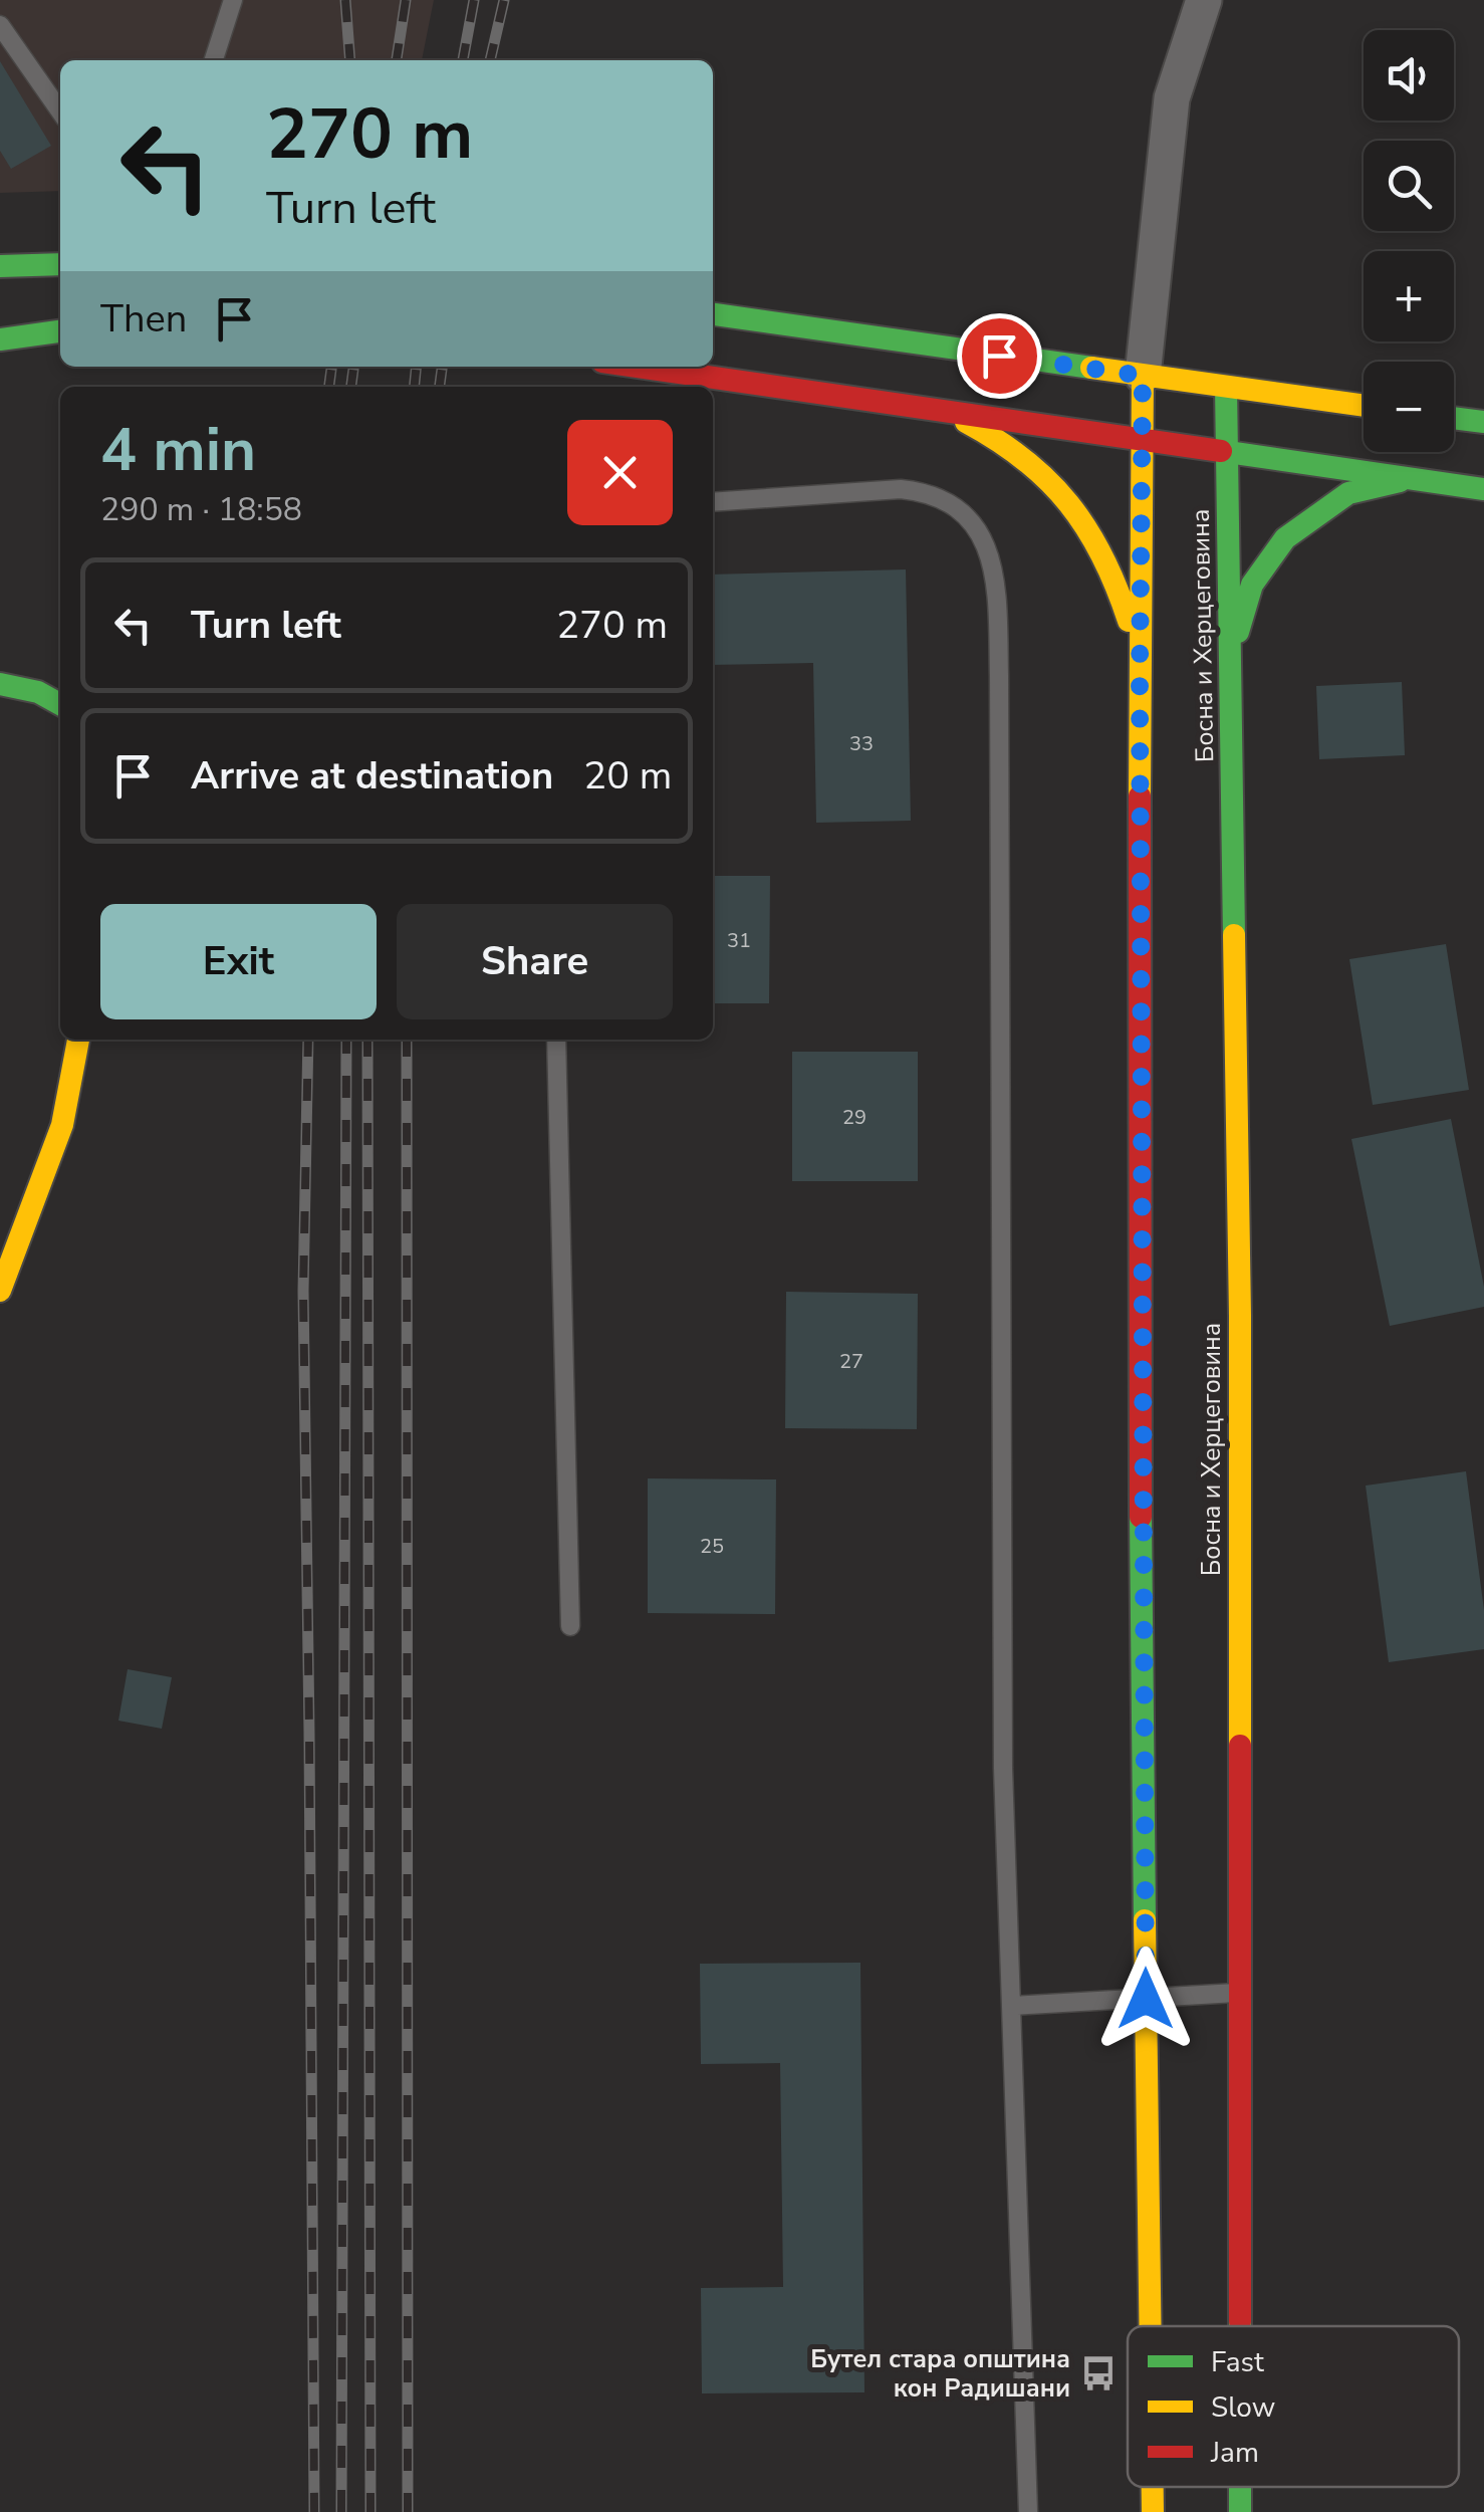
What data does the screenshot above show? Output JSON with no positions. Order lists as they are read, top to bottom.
{
  "streets": {
    "street": ["Босна и Херцеговина"]
  },
  "places": {
    "bus stop": ["Бутел стара општина кон Радишани"]
  },
  "house_numbers": [
    "33",
    "31",
    "29",
    "27",
    "25"
  ],
  "legend": ["Fast", "Slow", "Jam"],
  "page": {
    "map_buttons": ["+", "−"],
    "turn": ["270 m", "Turn left"],
    "then": "Then",
    "heading": ["4 min", "290 m · 18:58"],
    "list": [
      {
        "name": "Turn left",
        "value": "270 m"
      },
      {
        "name": "Arrive at destination",
        "value": "20 m"
      }
    ],
    "buttons": ["Exit", "Share"]
  }
}
